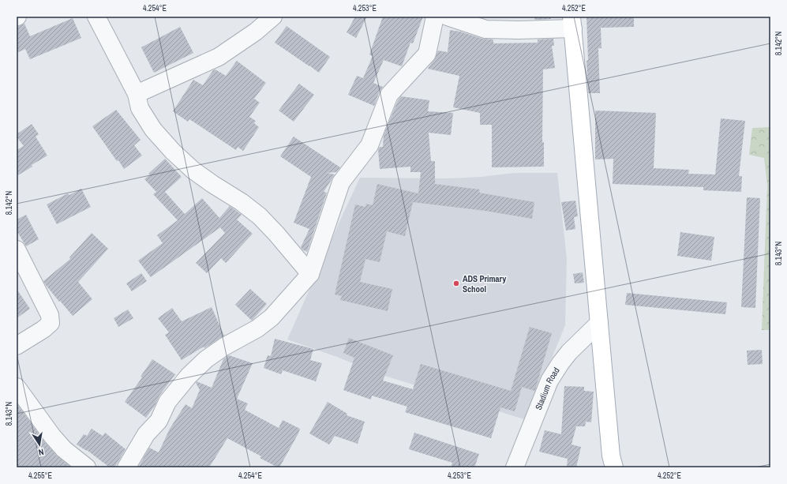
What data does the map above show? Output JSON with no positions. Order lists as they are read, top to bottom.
{
  "streets": {
    "street": ["Stadium Road"]
  },
  "places": ["ADS Primary School"],
  "north": "bottom",
  "coordinates": [
    "4.254°E",
    "4.253°E",
    "4.252°E",
    "8.142°N",
    "8.143°N",
    "4.255°E"
  ]
}
